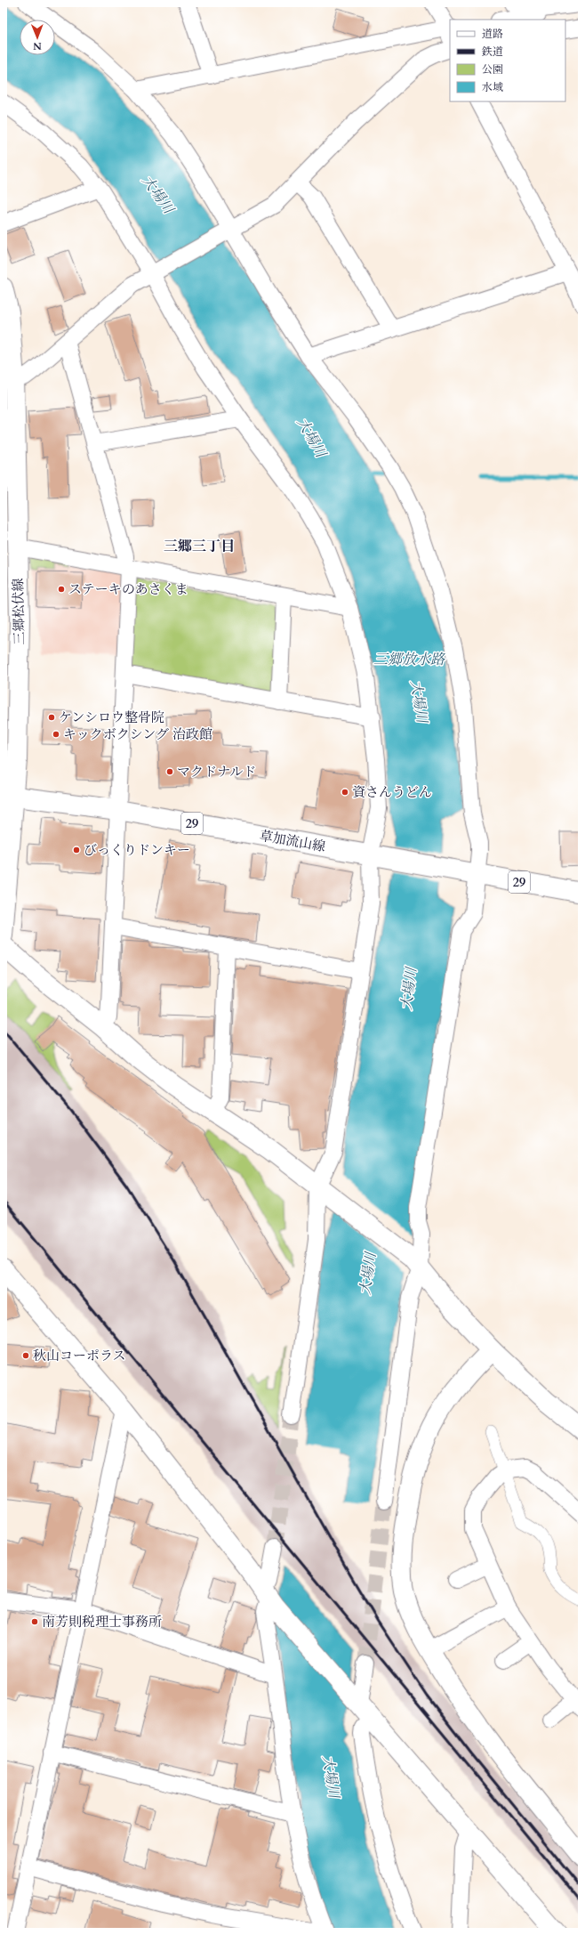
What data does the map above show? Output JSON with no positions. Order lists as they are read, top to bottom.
{
  "streets": {
    "street": ["三郷松伏線", "29", "草加流山線"]
  },
  "crossings": [
    ["三郷松伏線", "草加流山線"]
  ],
  "districts": ["三郷三丁目"],
  "water": ["大場川", "三郷放水路"],
  "places": [
    "ステーキのあさくま",
    "ケンシロウ整骨院",
    "キックボクシング 治政館",
    "マクドナルド",
    "資さんうどん",
    "びっくりドンキー",
    "秋山コーポラス",
    "南芳則税理士事務所"
  ],
  "legend": [
    "道路",
    "鉄道",
    "公園",
    "水域"
  ],
  "north": "bottom"
}
